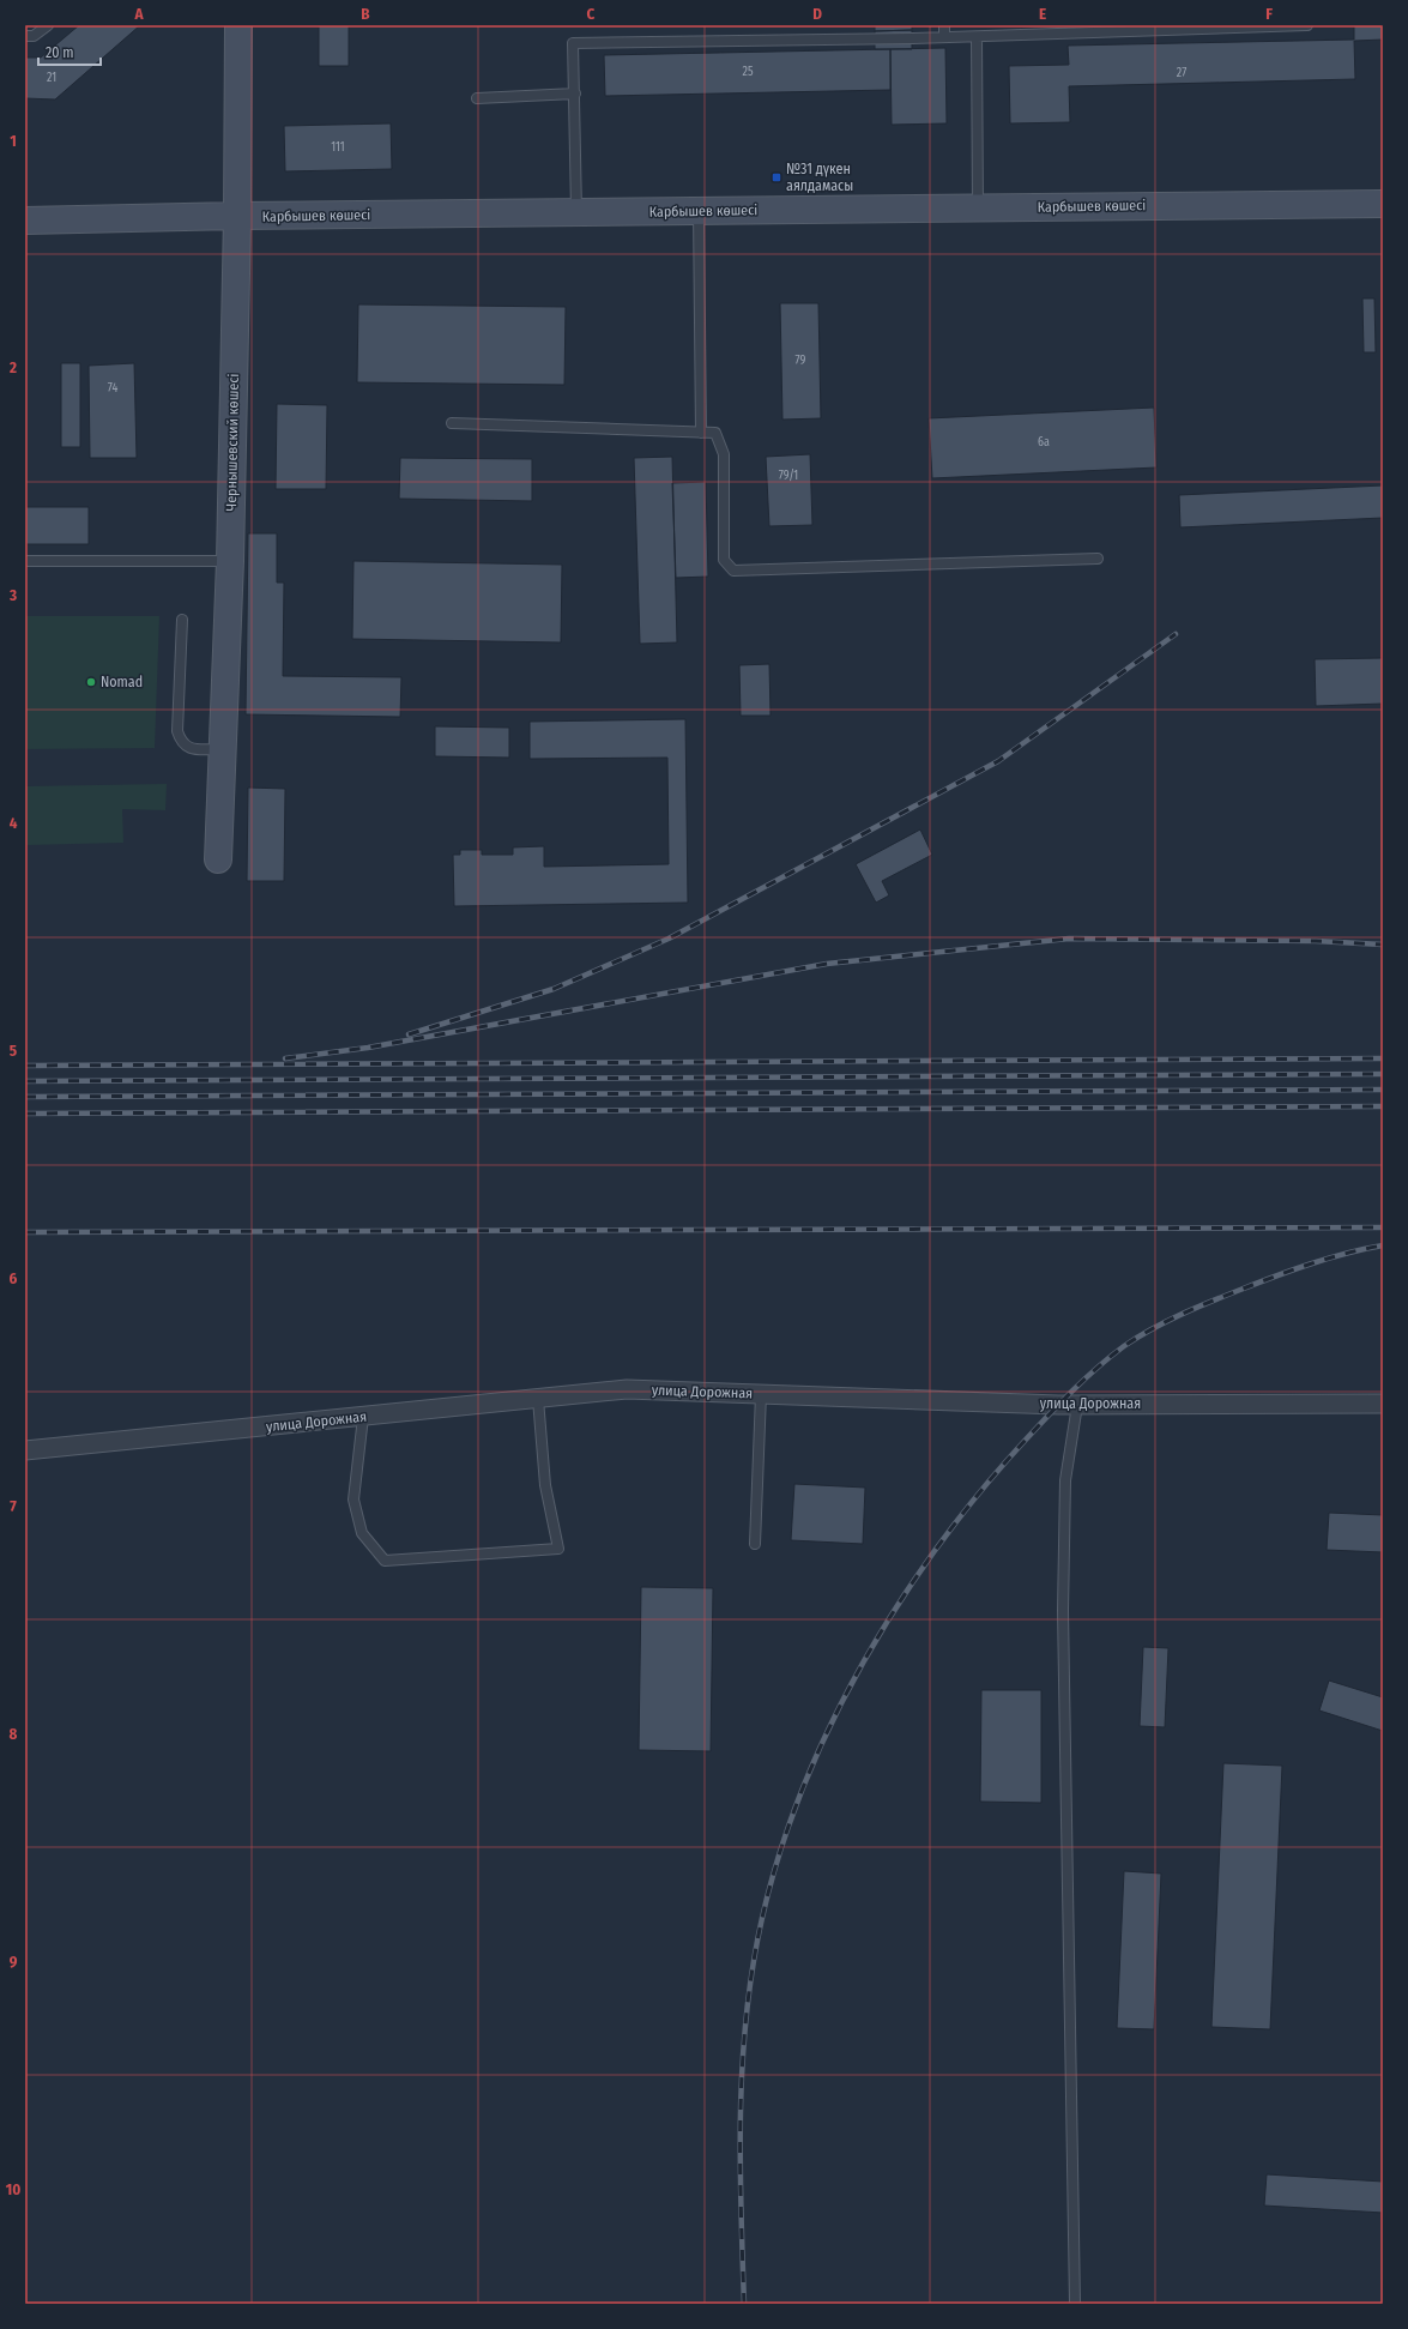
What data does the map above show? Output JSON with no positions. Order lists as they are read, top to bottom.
{
  "streets": {
    "main road": ["Карбышев көшесі", "Чернышевский көшесі"],
    "street": ["улица Дорожная"]
  },
  "crossings": [
    ["Карбышев көшесі", "Чернышевский көшесі"]
  ],
  "places": {
    "transit": ["№31 дүкен аялдамасы"],
    "other": ["Nomad"]
  },
  "house_numbers": [
    "25",
    "27",
    "21",
    "111",
    "79",
    "74",
    "6а",
    "79/1"
  ],
  "scale_bar": "20 m",
  "grid": {
    "columns": [
      "A",
      "B",
      "C",
      "D",
      "E",
      "F"
    ],
    "rows": [
      "1",
      "2",
      "3",
      "4",
      "5",
      "6",
      "7",
      "8",
      "9",
      "10"
    ]
  }
}
